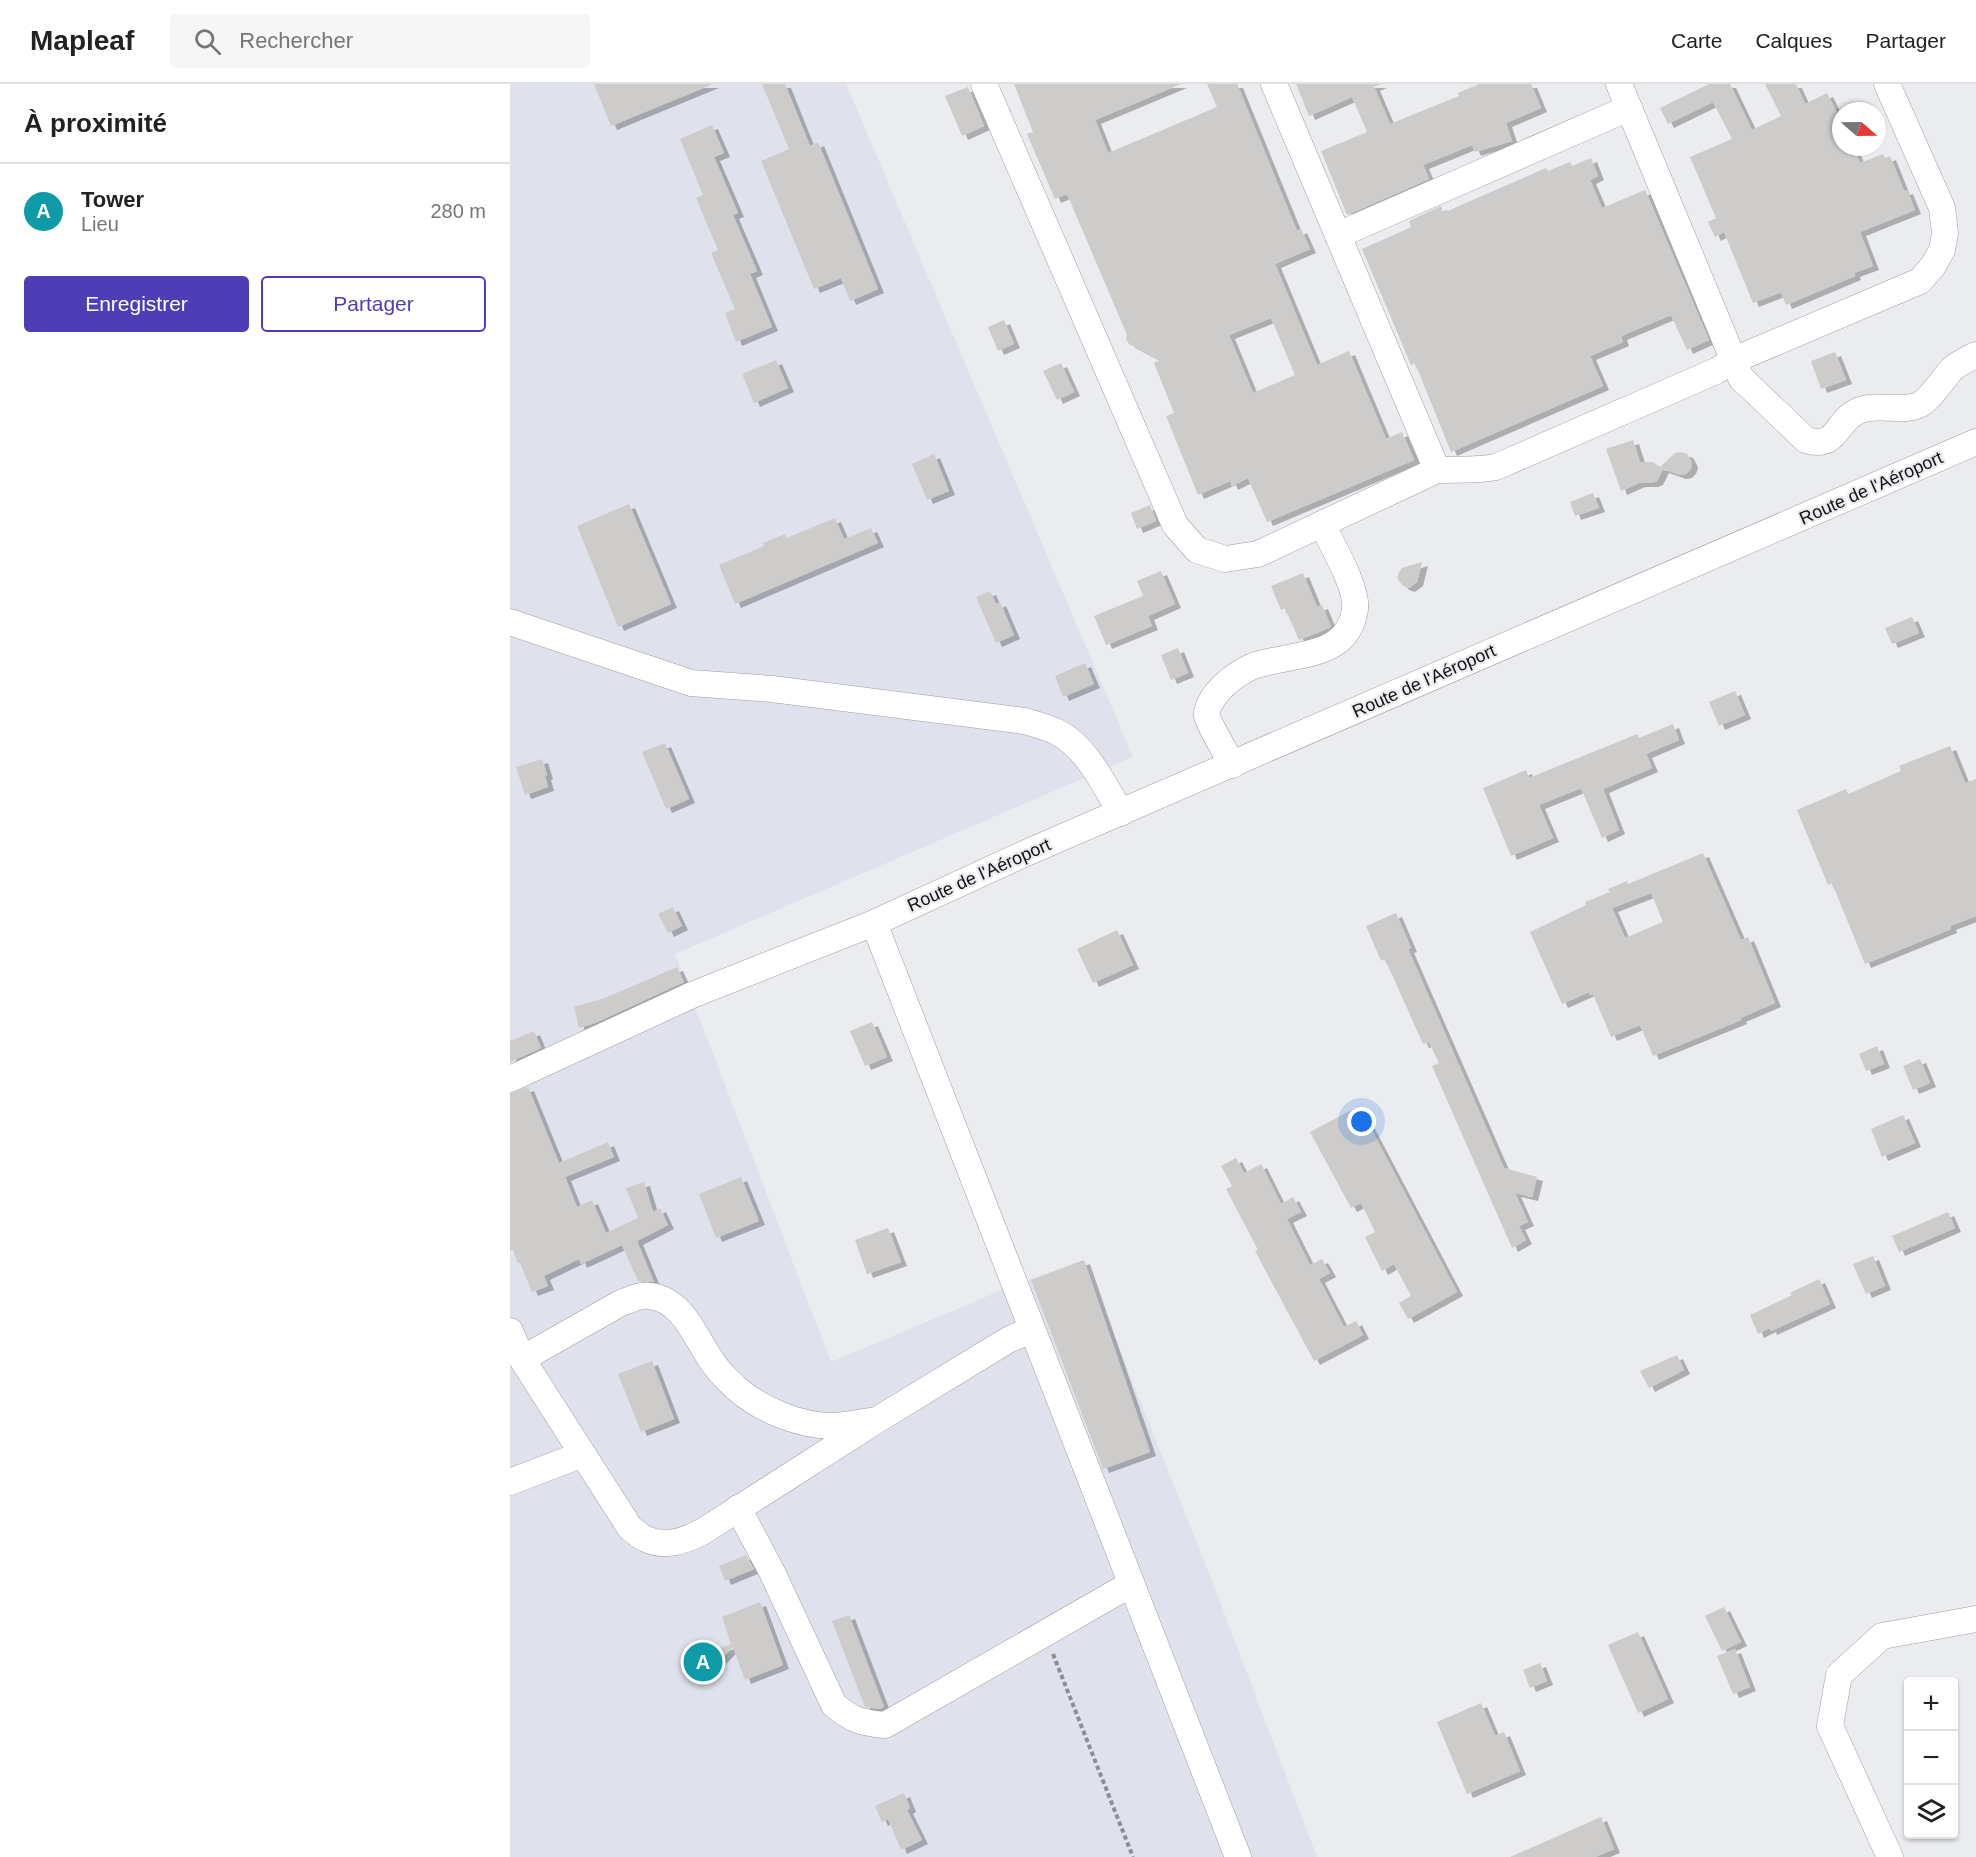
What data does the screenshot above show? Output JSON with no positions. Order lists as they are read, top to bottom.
{
  "streets": {
    "street": ["Route de l'Aéroport"]
  },
  "north": "right",
  "page": {
    "header": "Mapleaf",
    "search": "Rechercher",
    "nav": ["Carte", "Calques", "Partager"],
    "heading": "À proximité",
    "list": [
      {
        "mark": "A",
        "name": "Tower",
        "note": "Lieu",
        "value": "280 m"
      }
    ],
    "buttons": ["Enregistrer", "Partager"],
    "pins": "A",
    "map_buttons": ["+", "−"]
  }
}
